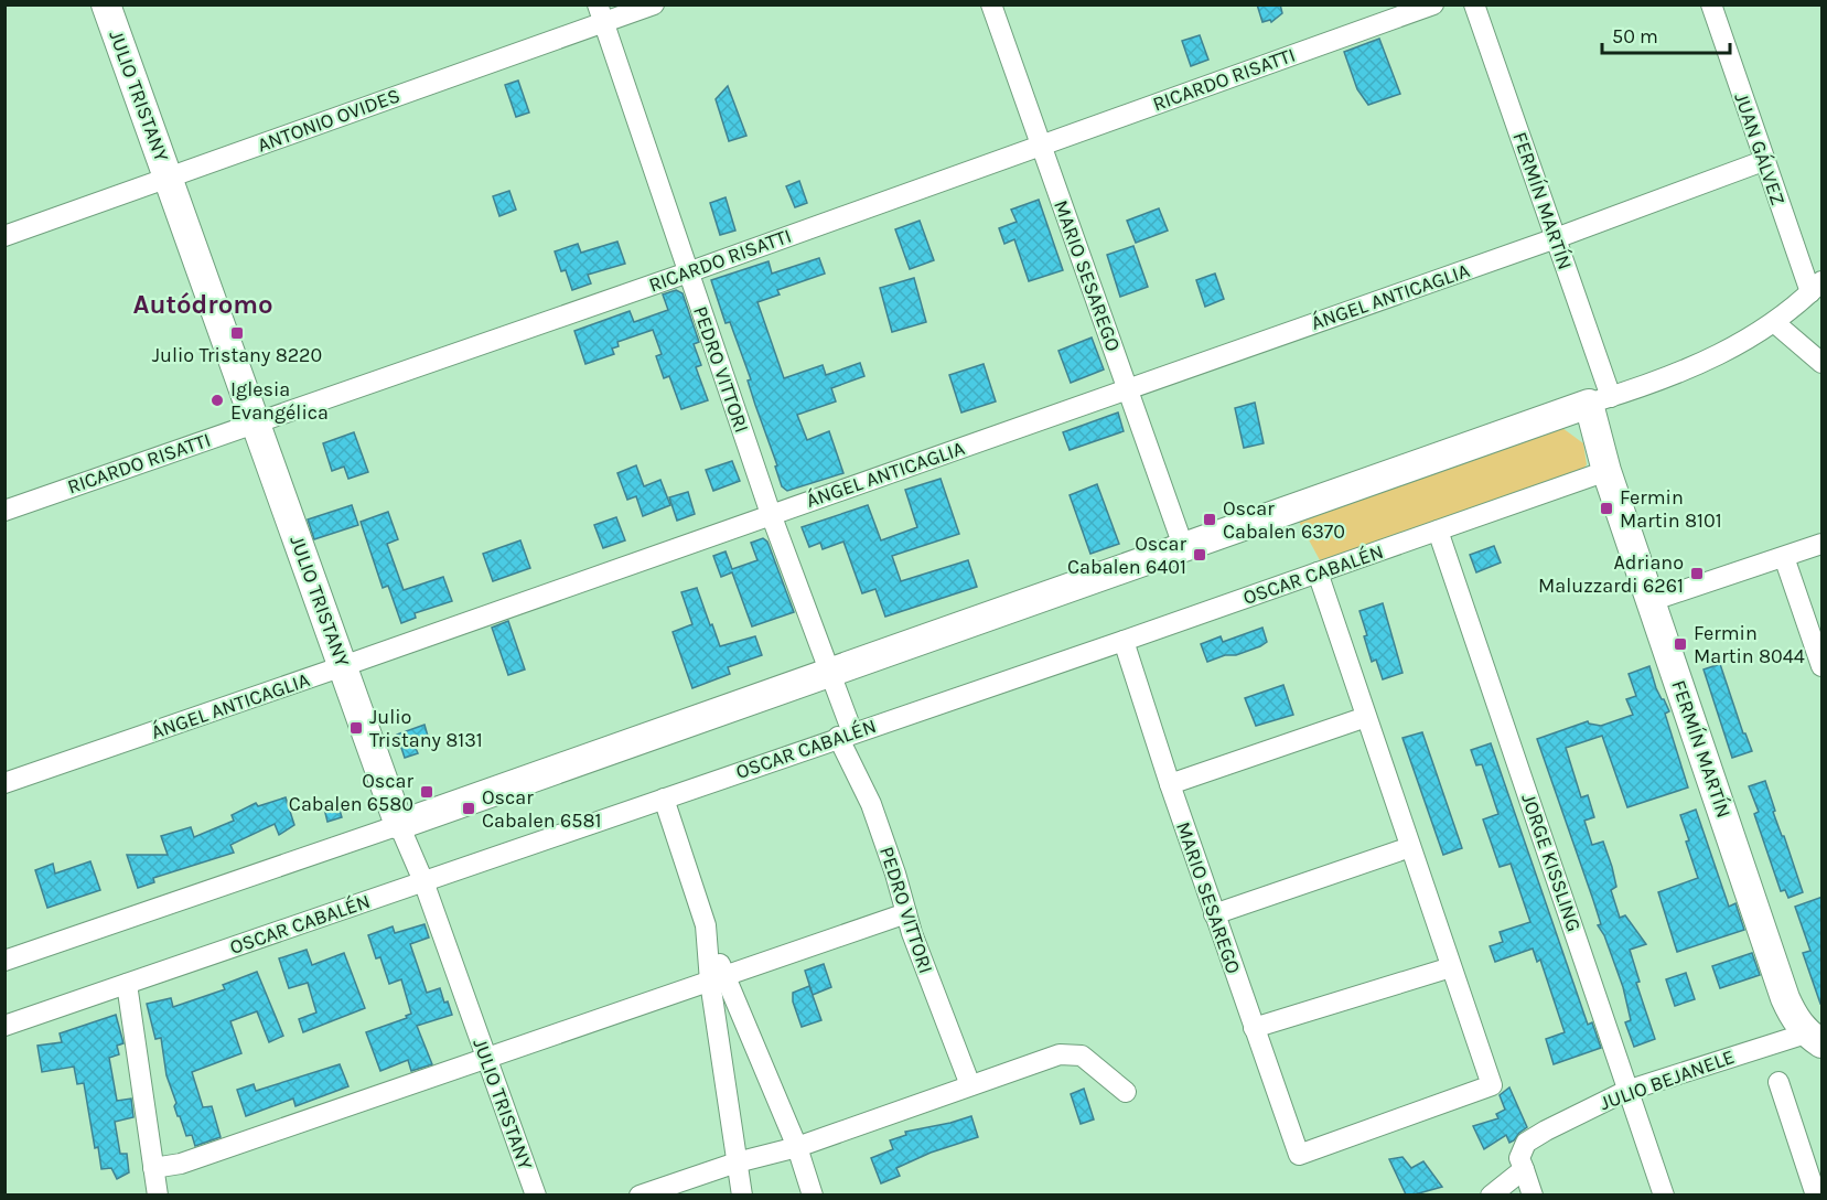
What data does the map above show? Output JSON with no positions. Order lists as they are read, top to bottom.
{
  "streets": {
    "main road": ["JULIO TRISTANY", "FERMÍN MARTÍN"],
    "street": [
      "RICARDO RISATTI",
      "ANTONIO OVIDES",
      "JUAN GÁLVEZ",
      "MARIO SESAREGO",
      "ÁNGEL ANTICAGLIA",
      "PEDRO VITTORI",
      "OSCAR CABALÉN",
      "JORGE KISSLING",
      "JULIO BEJANELE"
    ]
  },
  "crossings": [
    ["RICARDO RISATTI", "JULIO TRISTANY"],
    ["RICARDO RISATTI", "MARIO SESAREGO"],
    ["RICARDO RISATTI", "PEDRO VITTORI"],
    ["JULIO TRISTANY", "ANTONIO OVIDES"],
    ["JULIO TRISTANY", "ÁNGEL ANTICAGLIA"],
    ["JULIO TRISTANY", "OSCAR CABALÉN"],
    ["ANTONIO OVIDES", "PEDRO VITTORI"],
    ["JUAN GÁLVEZ", "ÁNGEL ANTICAGLIA"],
    ["FERMÍN MARTÍN", "ÁNGEL ANTICAGLIA"],
    ["FERMÍN MARTÍN", "OSCAR CABALÉN"],
    ["FERMÍN MARTÍN", "JULIO BEJANELE"],
    ["MARIO SESAREGO", "ÁNGEL ANTICAGLIA"],
    ["MARIO SESAREGO", "OSCAR CABALÉN"],
    ["ÁNGEL ANTICAGLIA", "PEDRO VITTORI"],
    ["PEDRO VITTORI", "OSCAR CABALÉN"],
    ["OSCAR CABALÉN", "JORGE KISSLING"],
    ["JORGE KISSLING", "JULIO BEJANELE"]
  ],
  "districts": ["Autódromo"],
  "places": {
    "transit": [
      "Julio Tristany 8220",
      "Fermin Martin 8101",
      "Oscar Cabalen 6370",
      "Oscar Cabalen 6401",
      "Adriano Maluzzardi 6261",
      "Fermin Martin 8044",
      "Julio Tristany 8131",
      "Oscar Cabalen 6580",
      "Oscar Cabalen 6581"
    ],
    "other": ["Iglesia Evangélica"]
  },
  "scale_bar": "50 m"
}
